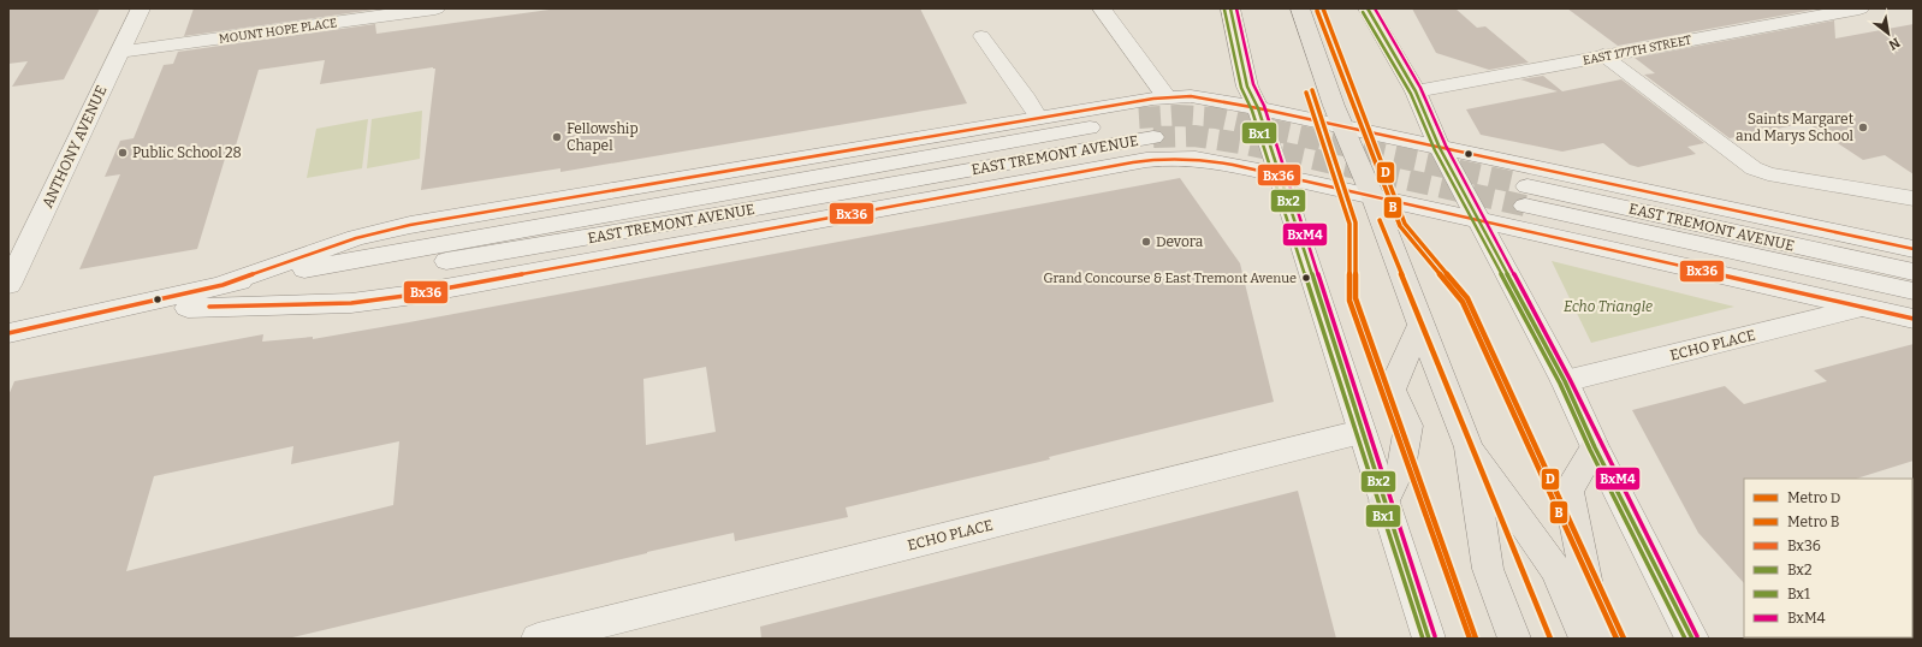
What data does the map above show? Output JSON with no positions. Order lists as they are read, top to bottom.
{
  "streets": {
    "main road": [
      "MOUNT HOPE PLACE",
      "EAST 177TH STREET",
      "ANTHONY AVENUE",
      "EAST TREMONT AVENUE",
      "ECHO PLACE"
    ]
  },
  "crossings": [
    ["MOUNT HOPE PLACE", "ANTHONY AVENUE"],
    ["EAST TREMONT AVENUE", "ECHO PLACE"]
  ],
  "parks": ["Echo Triangle"],
  "places": [
    "Saints Margaret and Marys School",
    "Fellowship Chapel",
    "Public School 28",
    "Devora",
    "Grand Concourse & East Tremont Avenue"
  ],
  "lines": [
    "metro line D",
    "transit line Bx2",
    "transit line BxM4",
    "transit line Bx1",
    "metro line B",
    "transit line Bx36"
  ],
  "legend": [
    "Metro D",
    "Metro B",
    "Bx36",
    "Bx2",
    "Bx1",
    "BxM4"
  ],
  "north": "bottom right"
}
